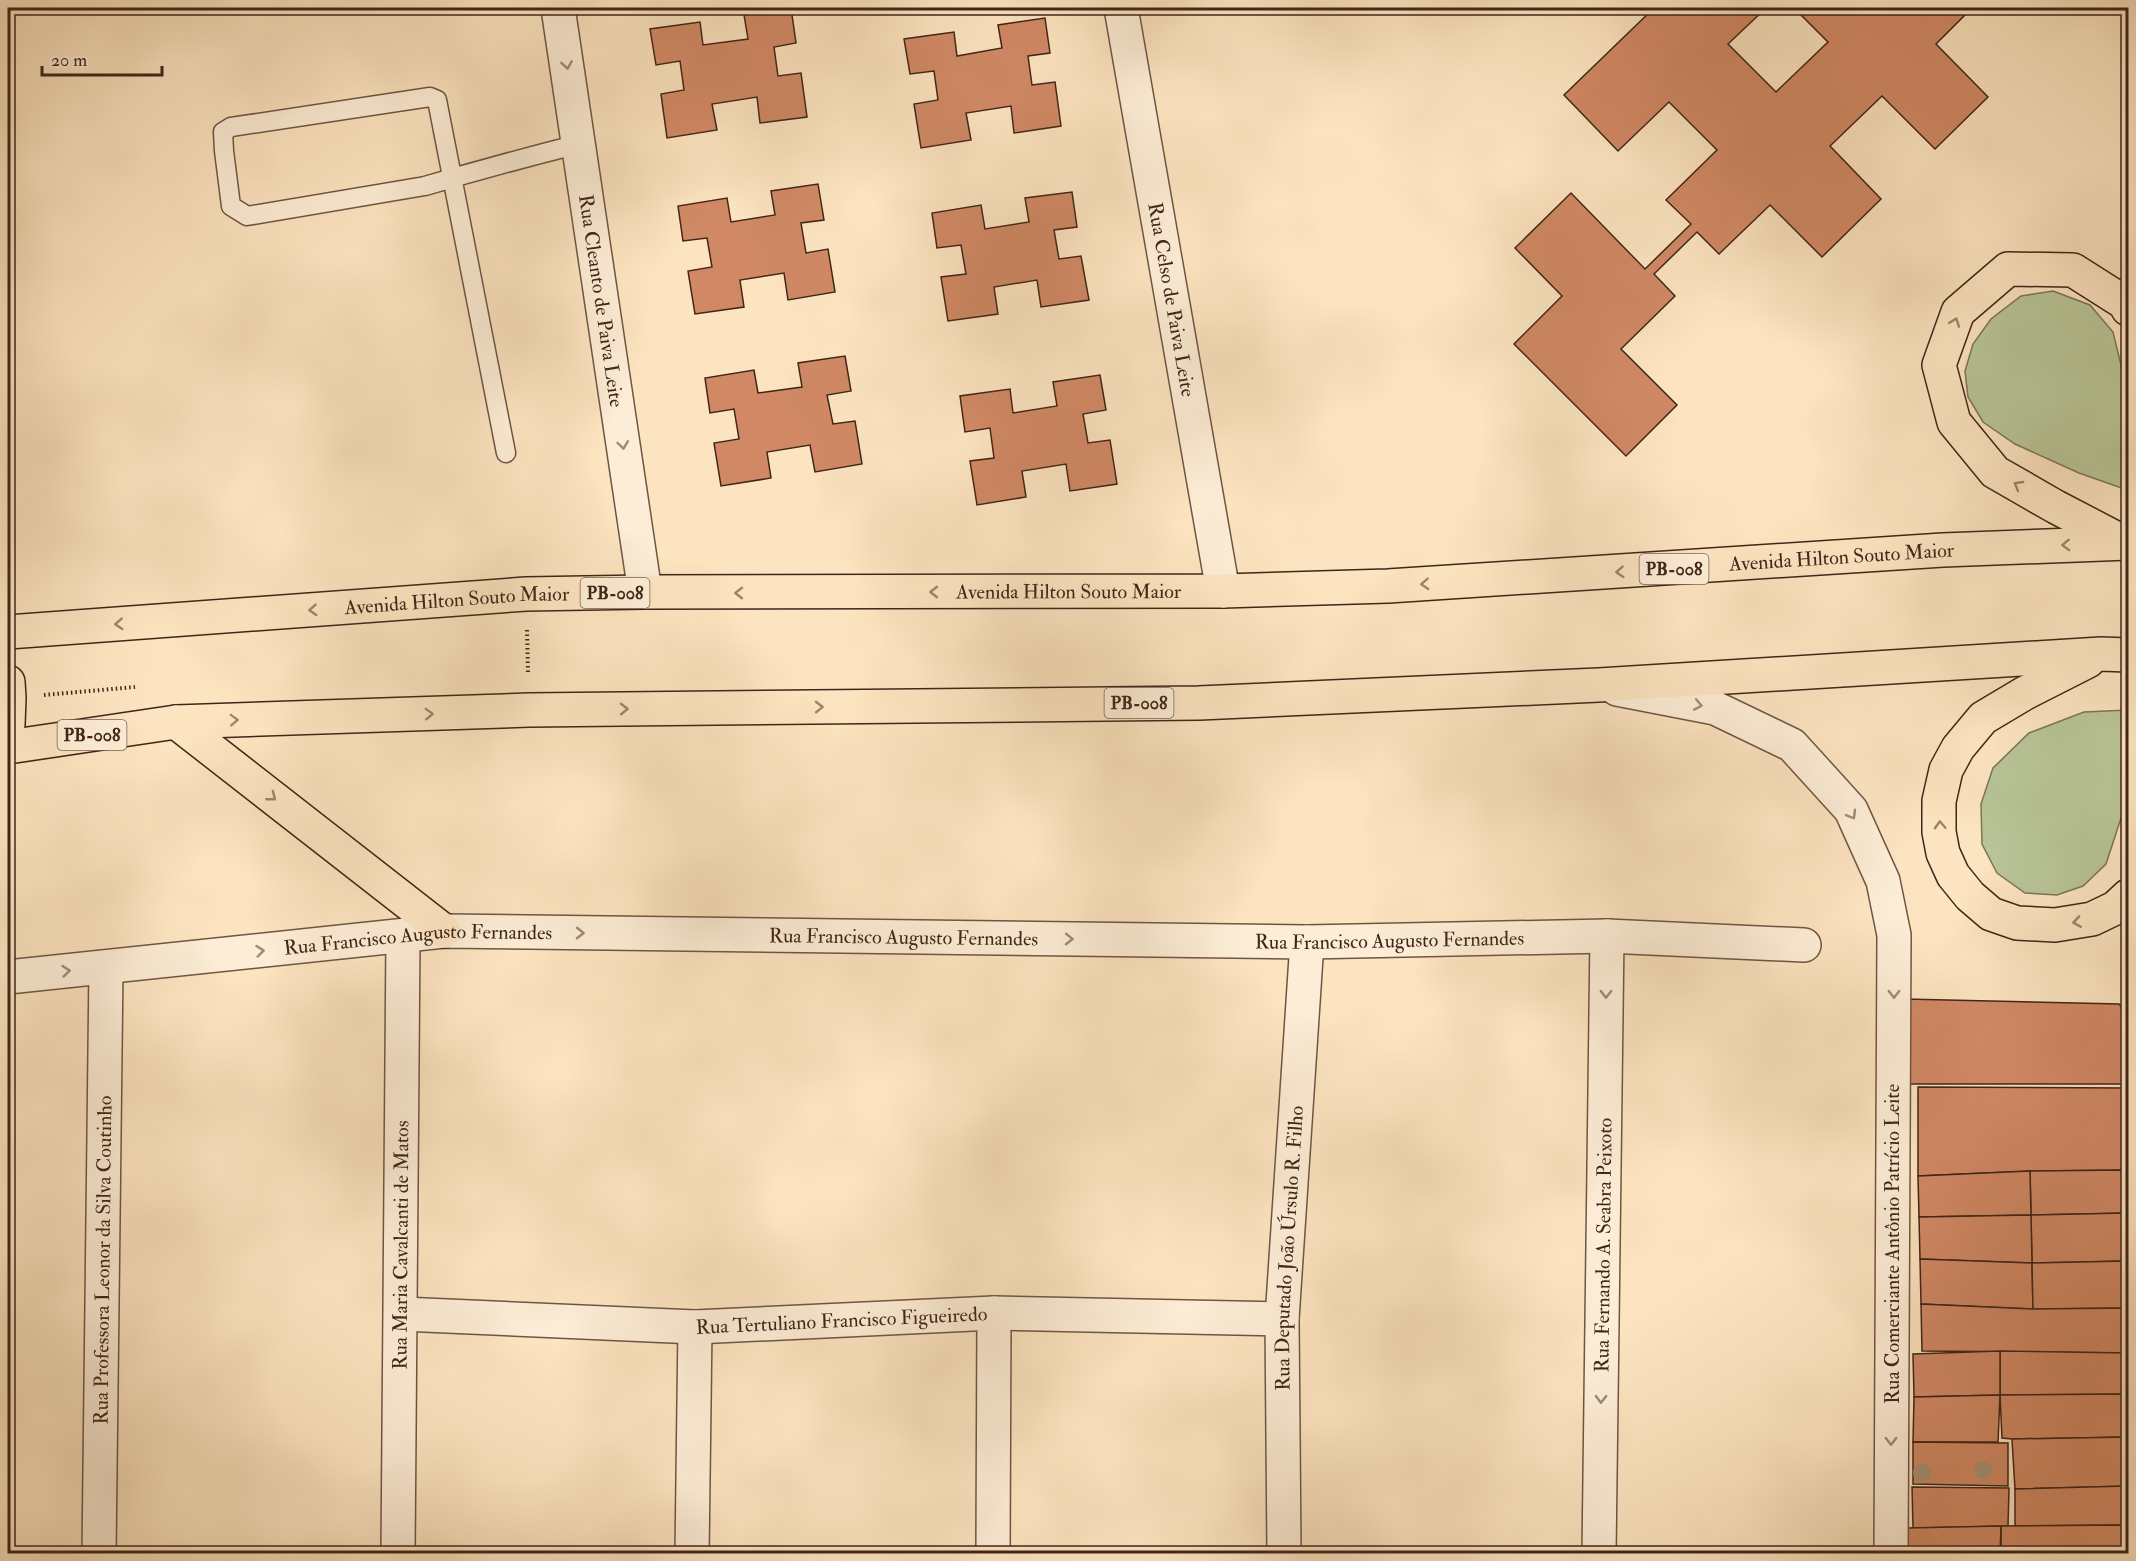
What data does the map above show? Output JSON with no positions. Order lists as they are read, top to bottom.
{
  "streets": {
    "main road": ["Avenida Hilton Souto Maior", "PB-008"],
    "street": [
      "Rua Celso de Paiva Leite",
      "Rua Cleanto de Paiva Leite",
      "Rua Francisco Augusto Fernandes",
      "Rua Comerciante Antônio Patrício Leite",
      "Rua Maria Cavalcanti de Matos",
      "Rua Fernando A. Seabra Peixoto",
      "Rua Deputado João Úrsulo R. Filho",
      "Rua Professora Leonor da Silva Coutinho",
      "Rua Tertuliano Francisco Figueiredo"
    ]
  },
  "crossings": [
    ["Rua Celso de Paiva Leite", "Avenida Hilton Souto Maior"],
    ["Rua Cleanto de Paiva Leite", "Avenida Hilton Souto Maior"],
    ["PB-008", "Rua Comerciante Antônio Patrício Leite"],
    ["Rua Francisco Augusto Fernandes", "Rua Maria Cavalcanti de Matos"],
    ["Rua Francisco Augusto Fernandes", "Rua Fernando A. Seabra Peixoto"],
    ["Rua Francisco Augusto Fernandes", "Rua Deputado João Úrsulo R. Filho"],
    ["Rua Francisco Augusto Fernandes", "Rua Professora Leonor da Silva Coutinho"],
    ["Rua Maria Cavalcanti de Matos", "Rua Tertuliano Francisco Figueiredo"],
    ["Rua Deputado João Úrsulo R. Filho", "Rua Tertuliano Francisco Figueiredo"]
  ],
  "one_way": [
    "Rua Cleanto de Paiva Leite",
    "Rua Francisco Augusto Fernandes",
    "Rua Comerciante Antônio Patrício Leite",
    "Rua Fernando A. Seabra Peixoto"
  ],
  "scale_bar": "20 m"
}
